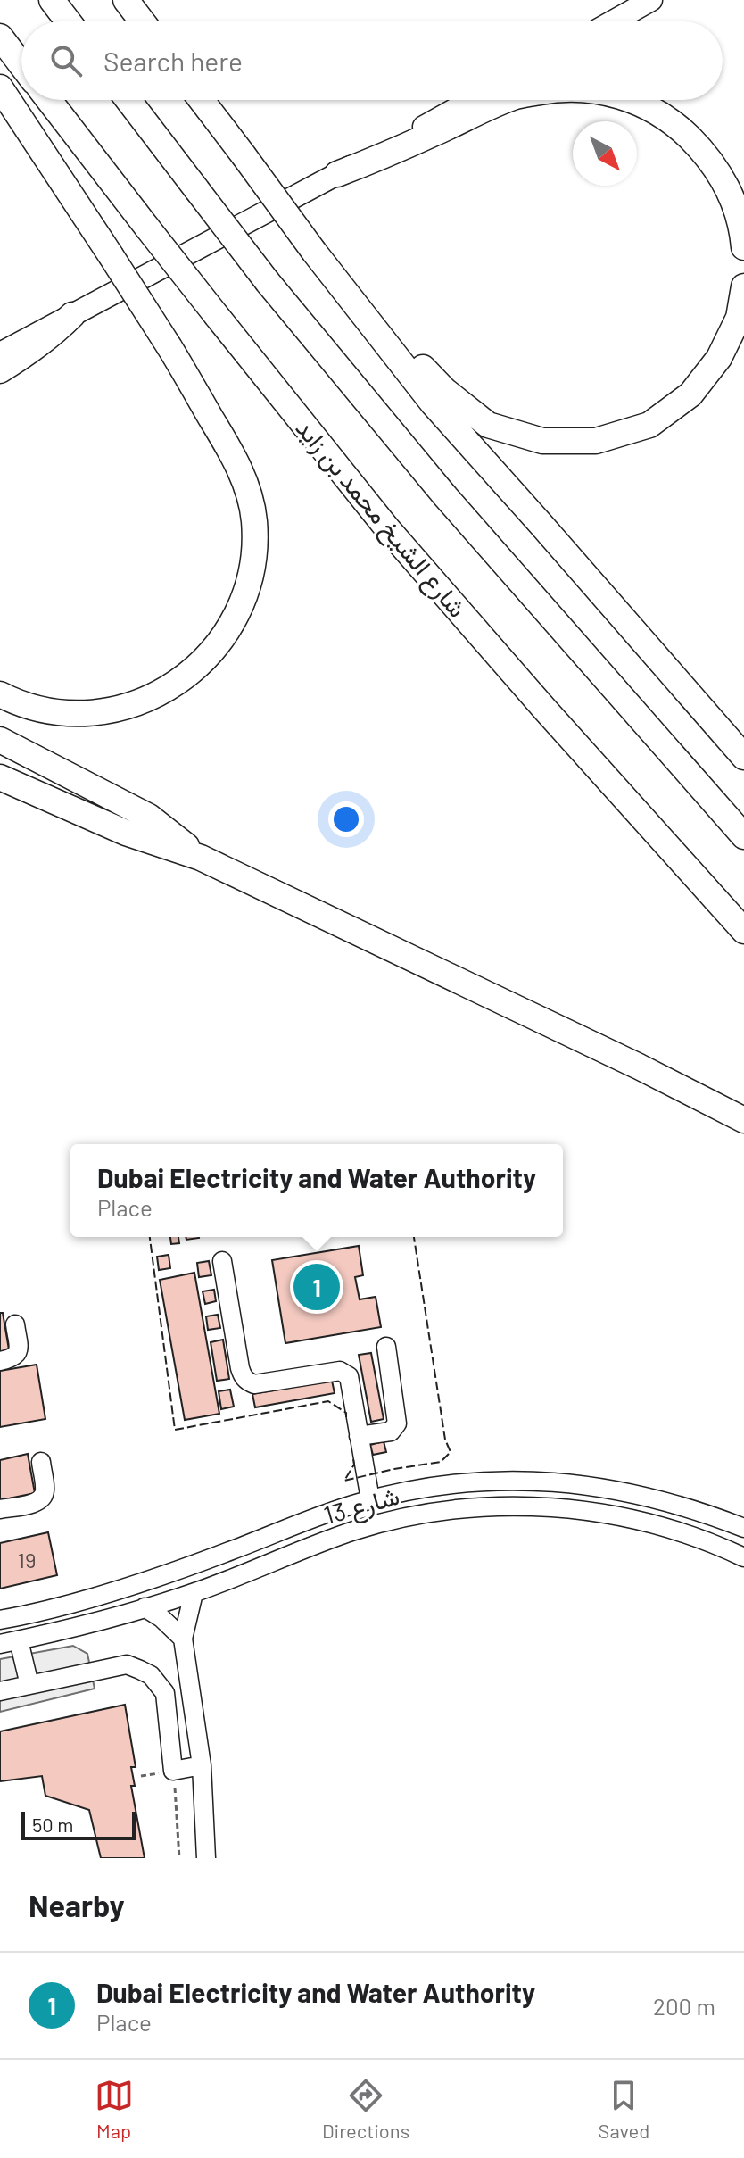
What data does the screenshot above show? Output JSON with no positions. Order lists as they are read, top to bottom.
{
  "streets": {
    "highway": ["شارع الشيخ محمد بن زايد"],
    "street": ["شارع 13"]
  },
  "house_numbers": ["19"],
  "scale_bar": "50 m",
  "north": "bottom right",
  "page": {
    "search": "Search here",
    "popup": ["Dubai Electricity and Water Authority", "Place"],
    "pins": "1",
    "scale": "50 m",
    "heading": "Nearby",
    "list": [
      {
        "mark": "1",
        "name": "Dubai Electricity and Water Authority",
        "note": "Place",
        "value": "200 m"
      }
    ],
    "nav": ["Map", "Directions", "Saved"]
  }
}
